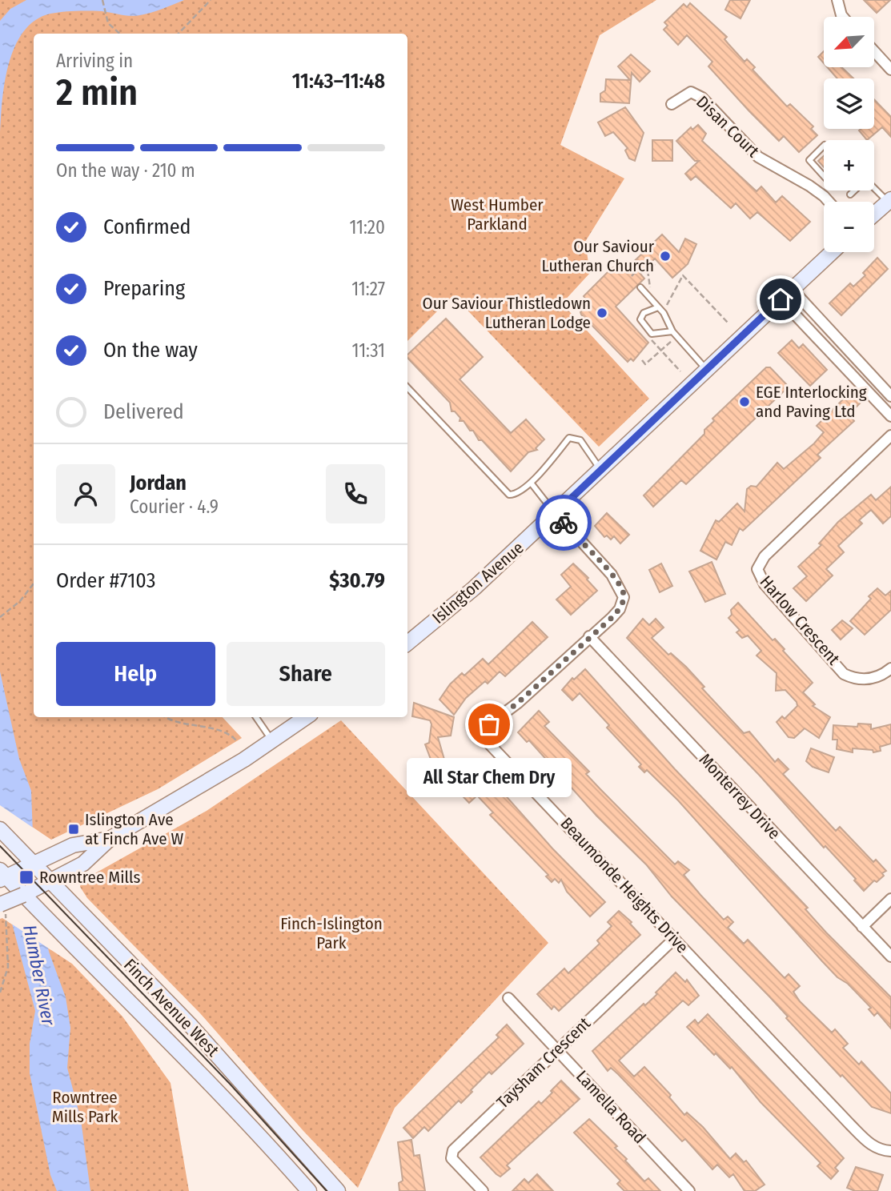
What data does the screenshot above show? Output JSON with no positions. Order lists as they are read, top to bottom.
{
  "streets": {
    "main road": ["Islington Avenue", "Finch Avenue West"],
    "street": [
      "Disan Court",
      "Harlow Crescent",
      "Monterrey Drive",
      "Beaumonde Heights Drive",
      "Taysham Crescent",
      "Lamella Road"
    ]
  },
  "crossings": [
    ["Islington Avenue", "Beaumonde Heights Drive"],
    ["Monterrey Drive", "Beaumonde Heights Drive"],
    ["Beaumonde Heights Drive", "Taysham Crescent"],
    ["Taysham Crescent", "Lamella Road"]
  ],
  "water": ["Humber River"],
  "parks": ["West Humber Parkland", "Finch-Islington Park", "Rowntree Mills Park"],
  "places": {
    "other": [
      "Our Saviour Lutheran Church",
      "Our Saviour Thistledown Lutheran Lodge",
      "EGE Interlocking and Paving Ltd",
      "All Star Chem Dry"
    ],
    "transit": ["Islington Ave at Finch Ave W", "Rowntree Mills"]
  },
  "north": "bottom left",
  "page": {
    "map_buttons": ["+", "−"],
    "heading": ["2 min", "Arriving in", "11:43–11:48"],
    "panel": [
      "Jordan",
      "Courier · 4.9",
      "Order #7103",
      "$30.79"
    ],
    "bar": "On the way · 210 m",
    "list": [
      ["Confirmed", "11:20"],
      ["Preparing", "11:27"],
      ["On the way", "11:31"],
      "Delivered"
    ],
    "buttons": ["Help", "Share"],
    "bubble": "All Star Chem Dry"
  }
}
